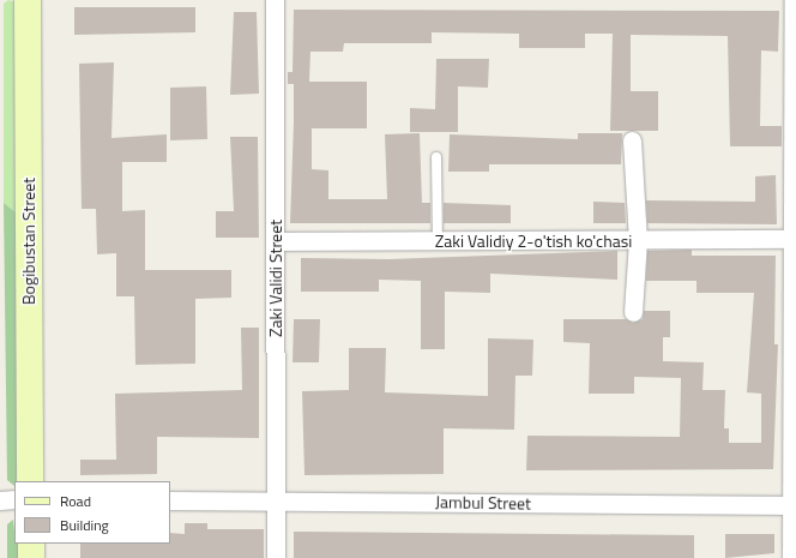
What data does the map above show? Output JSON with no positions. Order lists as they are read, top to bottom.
{
  "streets": {
    "street": [
      "Bogibustan Street",
      "Zaki Validiy 2-o'tish ko'chasi",
      "Zaki Validi Street",
      "Jambul Street"
    ]
  },
  "crossings": [
    ["Zaki Validiy 2-o'tish ko'chasi", "Zaki Validi Street"],
    ["Zaki Validi Street", "Jambul Street"]
  ],
  "legend": ["Road", "Building"]
}
